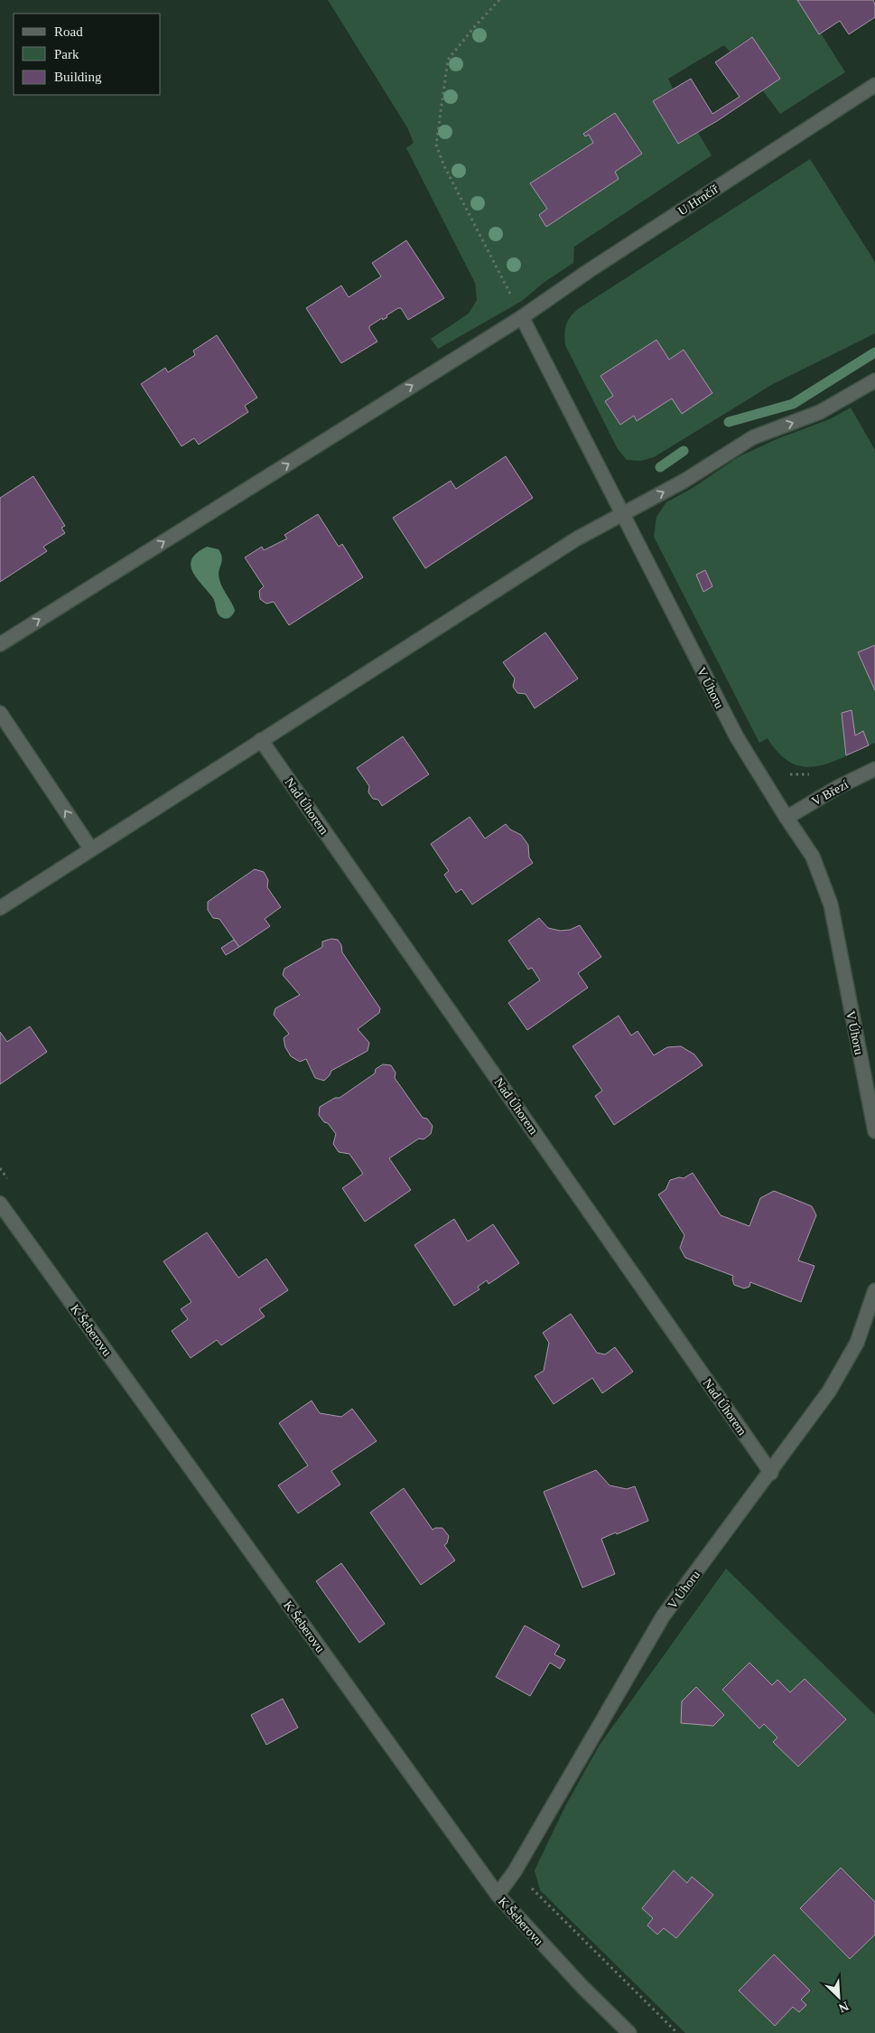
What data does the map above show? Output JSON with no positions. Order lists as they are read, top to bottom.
{
  "streets": {
    "street": [
      "U Hrnčíř",
      "V Úhoru",
      "V Březí",
      "Nad Úhorem",
      "K Šeberovu"
    ]
  },
  "crossings": [
    ["U Hrnčíř", "V Úhoru"],
    ["V Úhoru", "V Březí"],
    ["V Úhoru", "Nad Úhorem"],
    ["V Úhoru", "K Šeberovu"]
  ],
  "one_way": ["U Hrnčíř"],
  "legend": ["Road", "Park", "Building"],
  "north": "bottom right"
}
